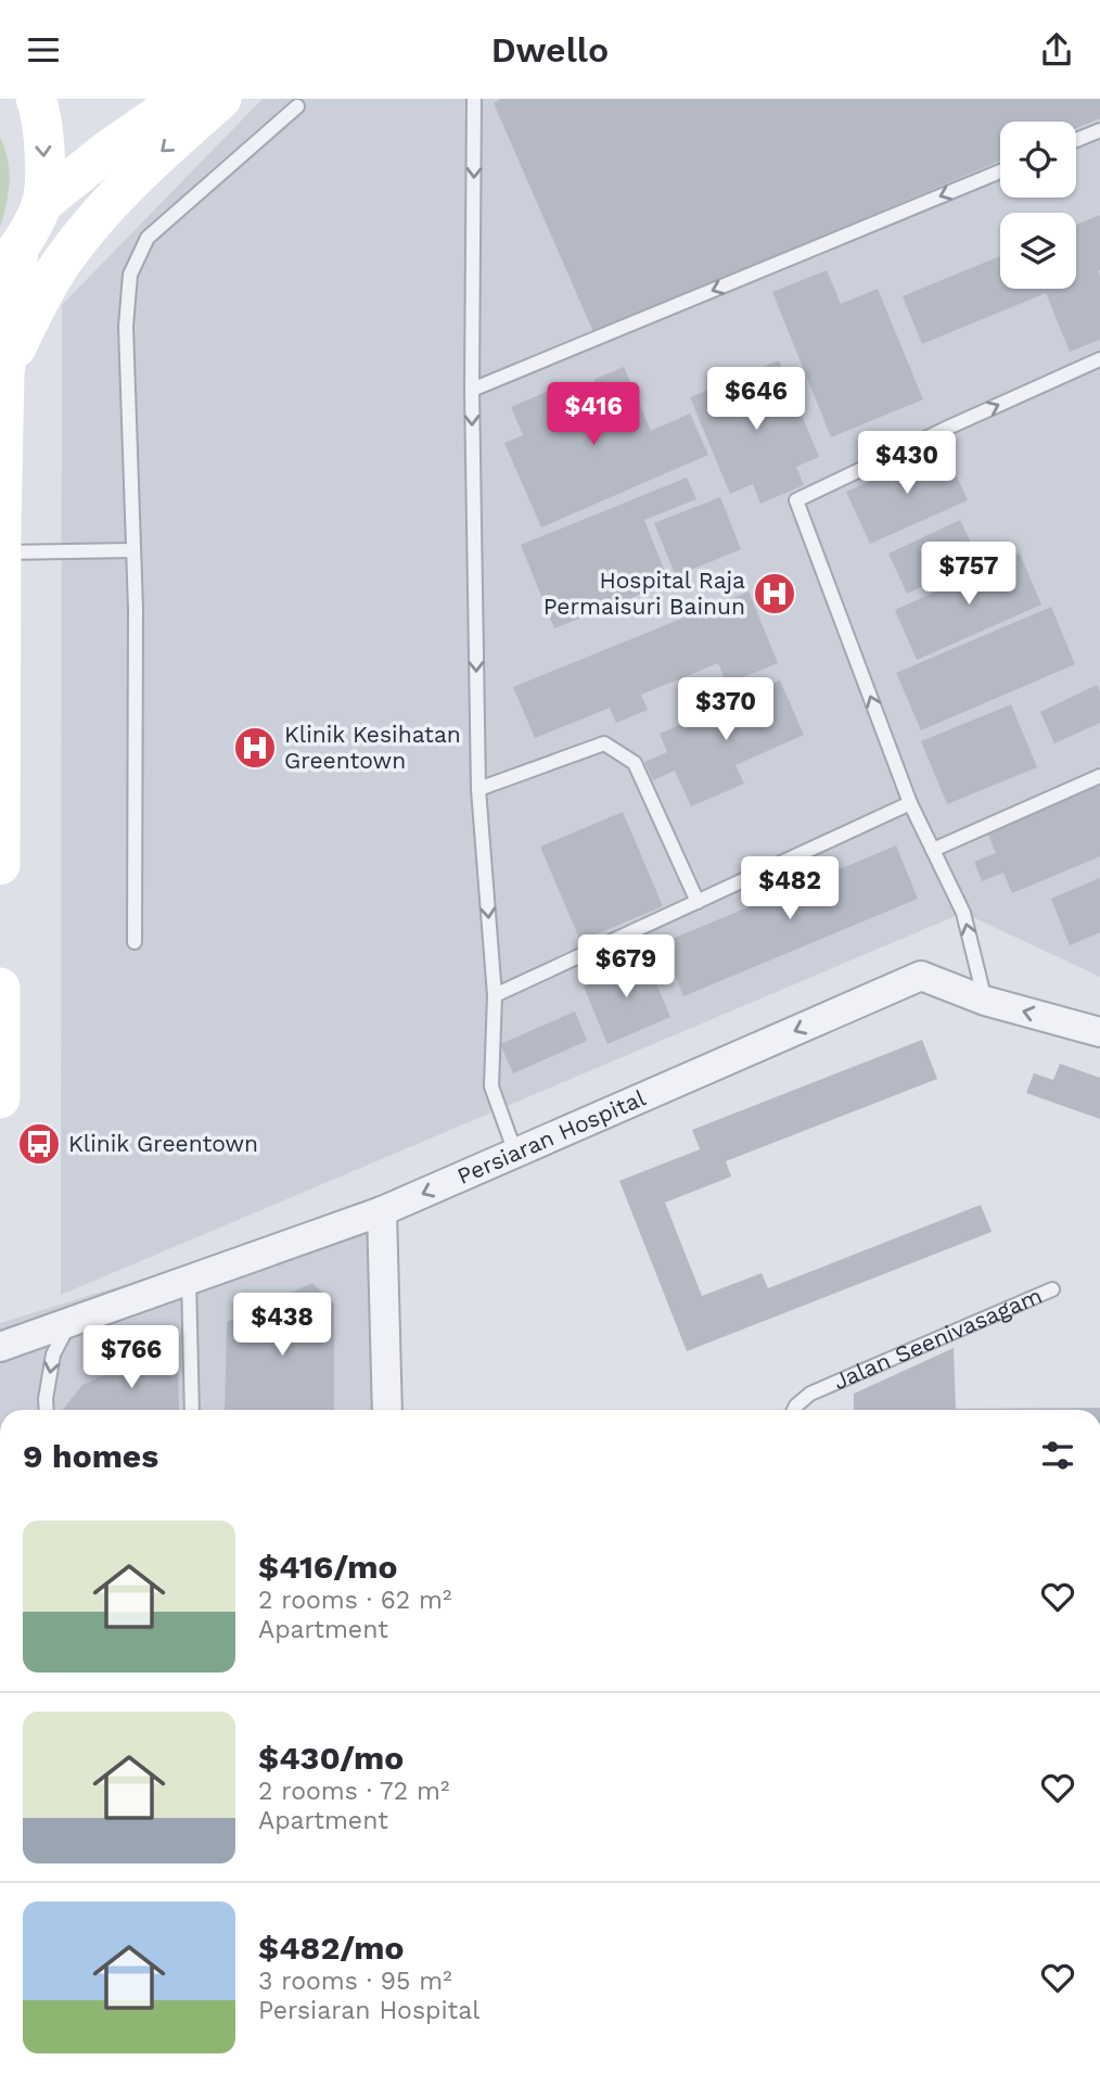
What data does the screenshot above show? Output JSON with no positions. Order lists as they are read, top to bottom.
{
  "streets": {
    "street": ["Persiaran Hospital"],
    "lane": ["Jalan Seenivasagam"]
  },
  "one_way": ["Persiaran Hospital"],
  "places": {
    "hospital": ["Hospital Raja Permaisuri Bainun", "Klinik Kesihatan Greentown"],
    "bus stop": ["Klinik Greentown"]
  },
  "page": {
    "header": "Dwello",
    "price": [
      "$646",
      "$416",
      "$430",
      "$757",
      "$370",
      "$482",
      "$679",
      "$438",
      "$766"
    ],
    "heading": "9 homes",
    "list": [
      {
        "name": "$416/mo",
        "note": "2 rooms · 62 m² · Apartment"
      },
      {
        "name": "$430/mo",
        "note": "2 rooms · 72 m² · Apartment"
      },
      {
        "name": "$482/mo",
        "note": "3 rooms · 95 m² · Persiaran Hospital"
      }
    ]
  }
}
